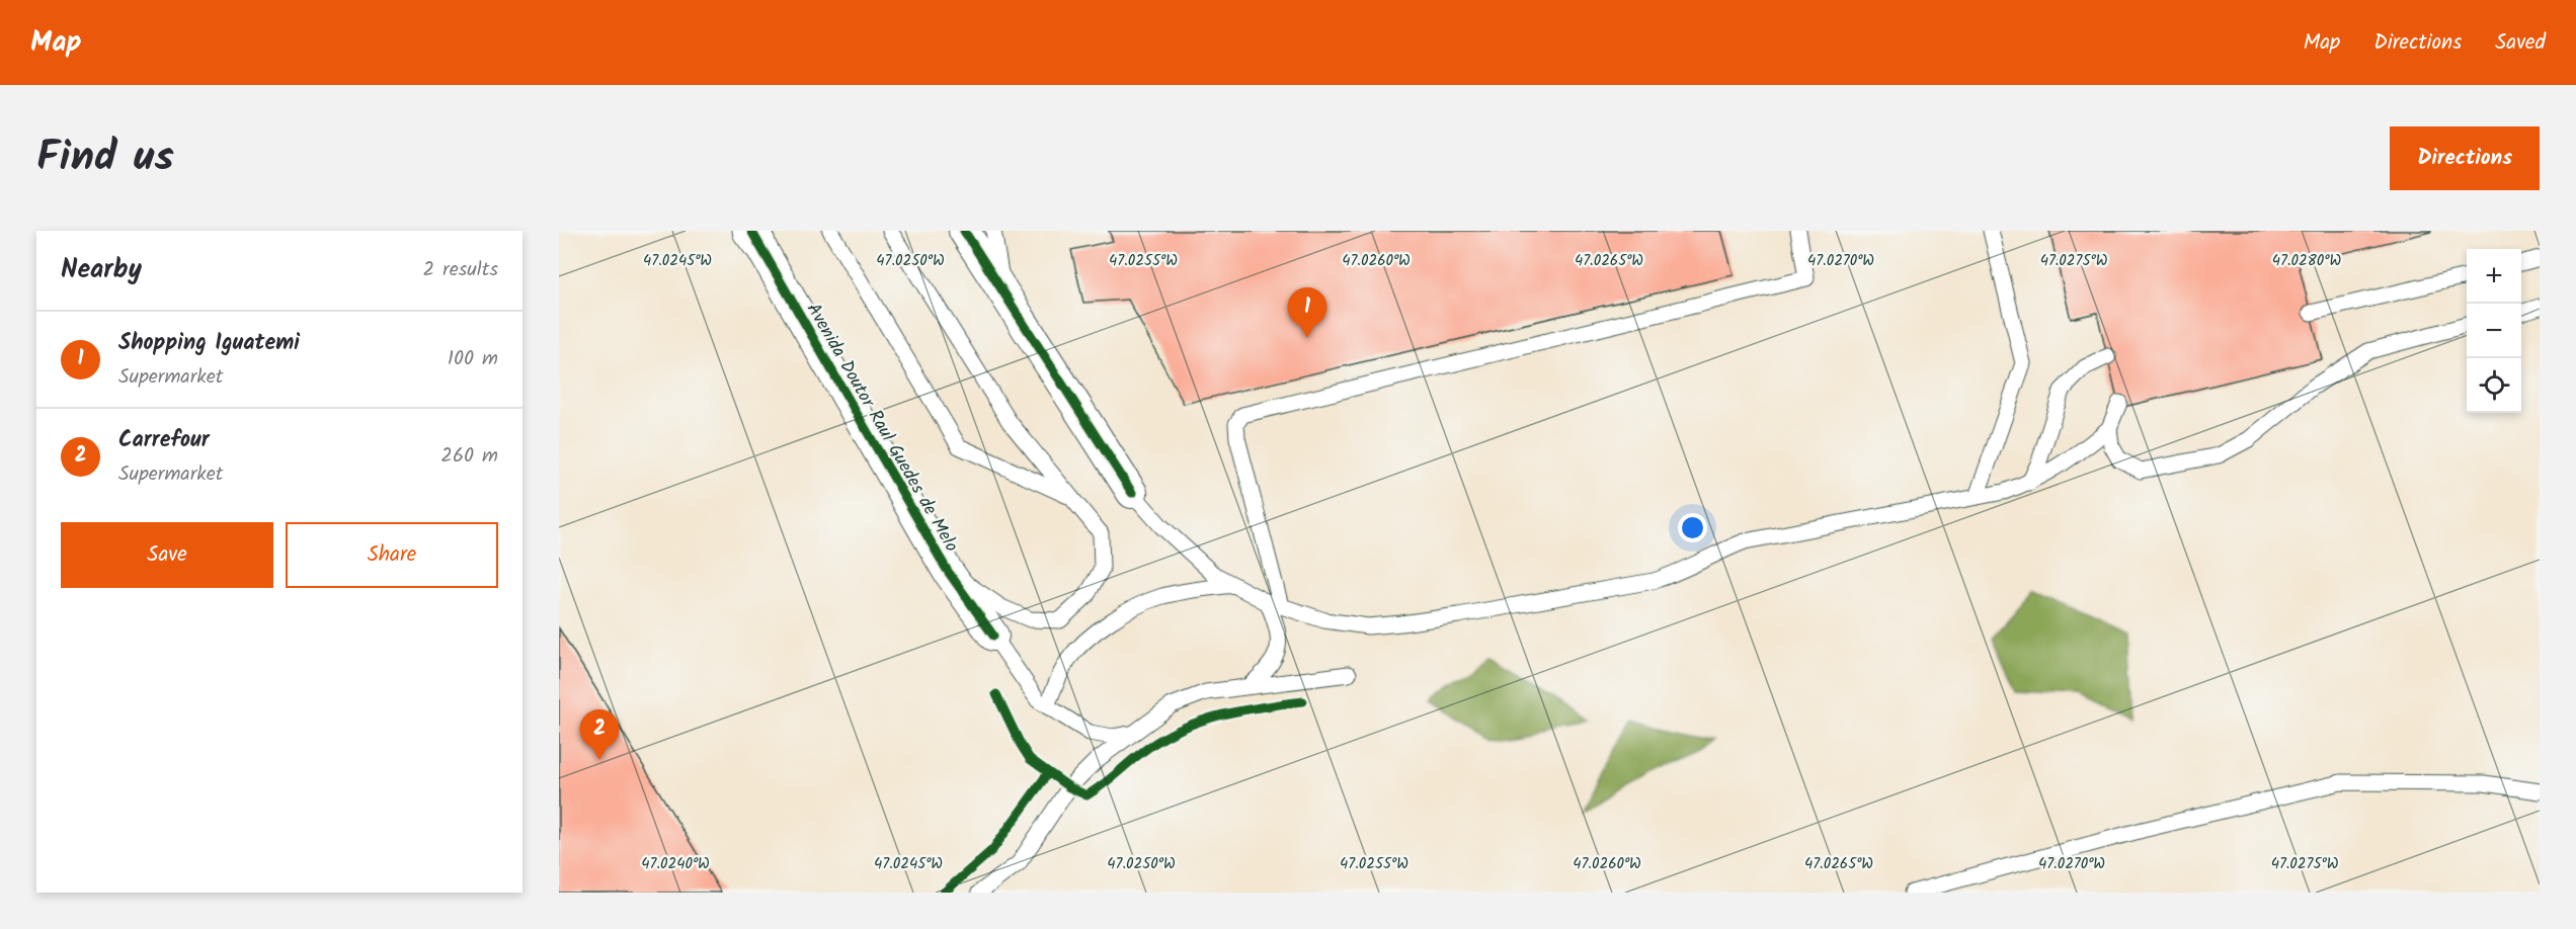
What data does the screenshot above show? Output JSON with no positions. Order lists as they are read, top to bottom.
{
  "streets": {
    "street": ["Avenida Doutor Raul Guedes de Melo"]
  },
  "page": {
    "header": "Map",
    "nav": ["Map", "Directions", "Saved"],
    "title": "Find us",
    "buttons": [
      "Directions",
      ["Save", "Share"]
    ],
    "heading": ["Nearby", "2 results"],
    "map_buttons": ["+", "−"],
    "pins": ["1", "2"],
    "list": [
      {
        "mark": "1",
        "name": "Shopping Iguatemi",
        "note": "Supermarket",
        "value": "100 m"
      },
      {
        "mark": "2",
        "name": "Carrefour",
        "note": "Supermarket",
        "value": "260 m"
      }
    ]
  },
  "coordinates": [
    "47.0245°W",
    "47.0250°W",
    "47.0255°W",
    "47.0260°W",
    "47.0265°W",
    "47.0270°W",
    "47.0275°W",
    "47.0280°W",
    "47.0240°W"
  ]
}
